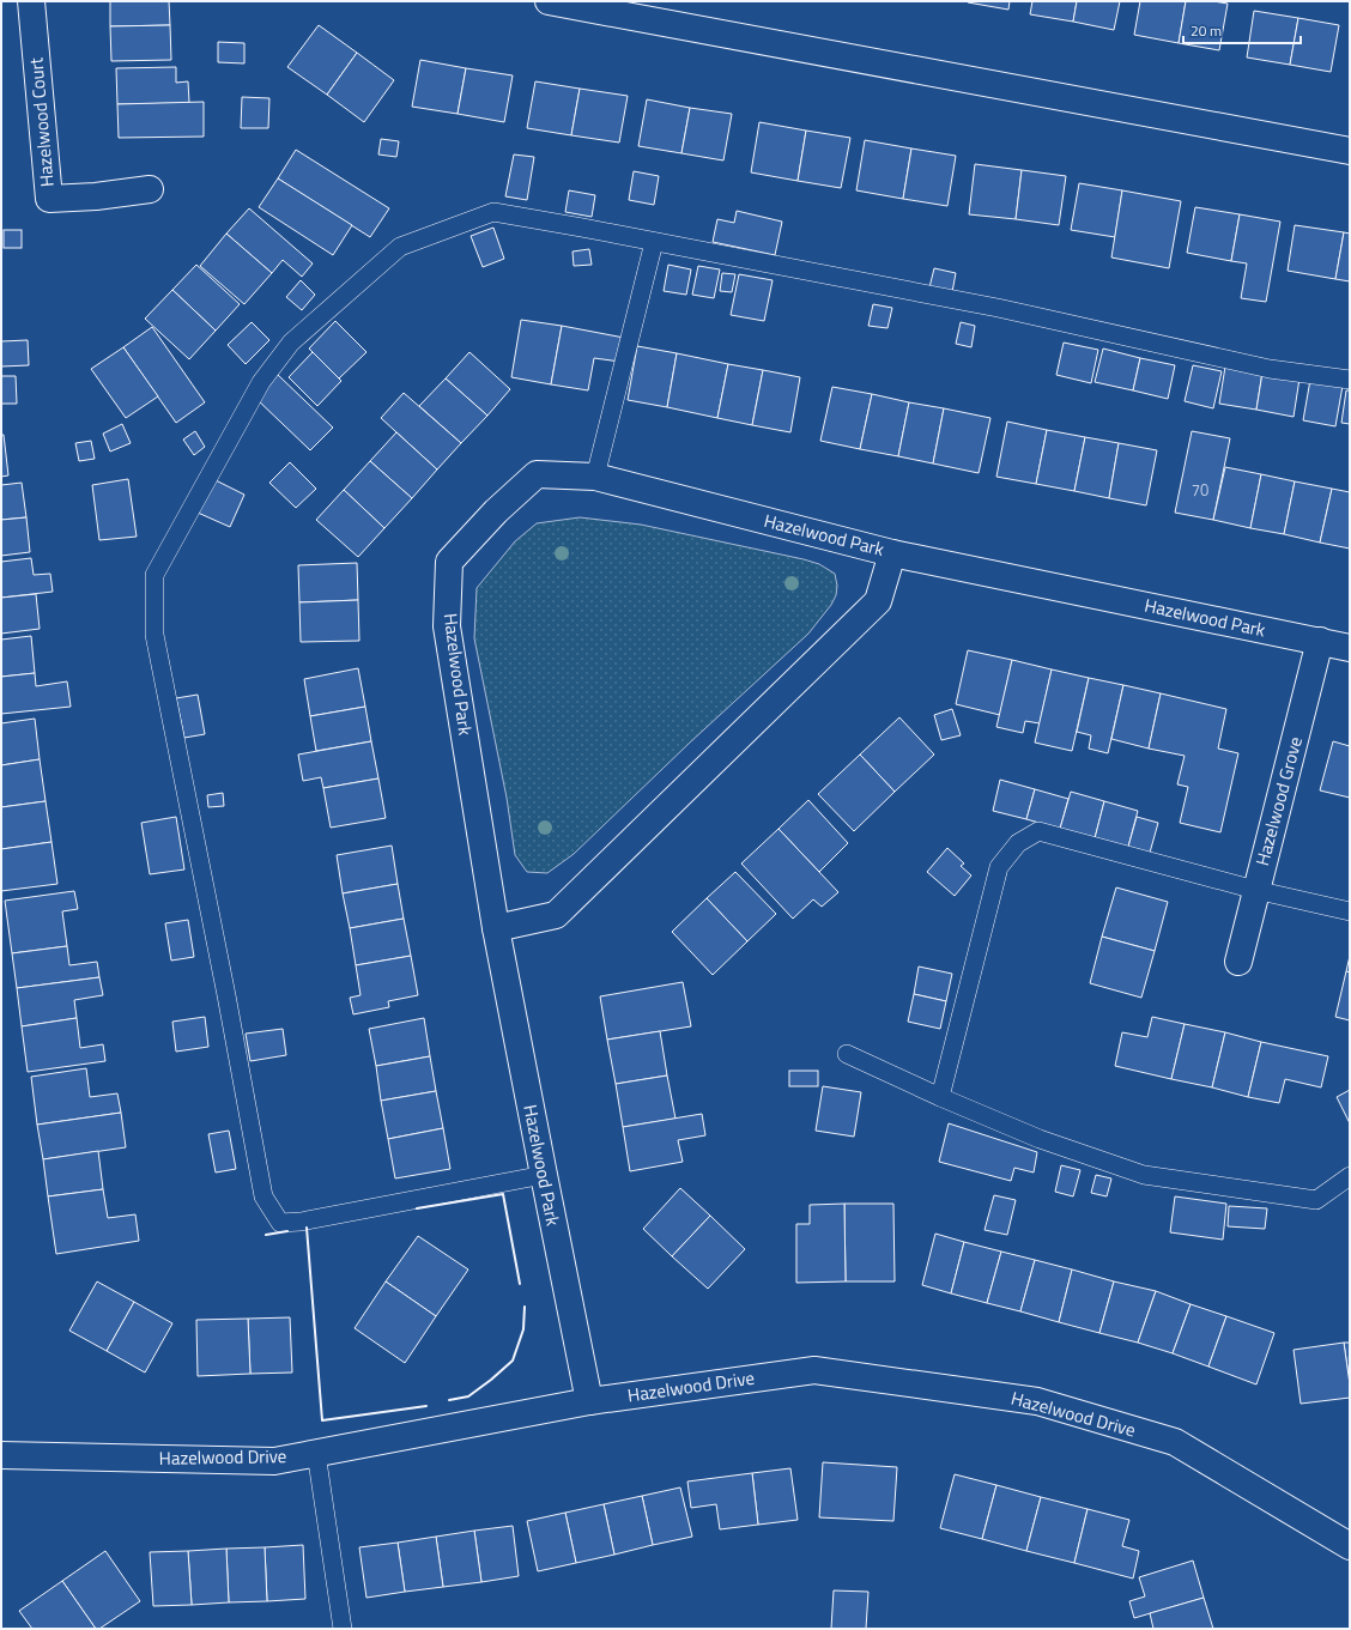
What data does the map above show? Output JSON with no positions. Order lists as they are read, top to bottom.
{
  "streets": {
    "street": [
      "Hazelwood Court",
      "Hazelwood Park",
      "Hazelwood Grove",
      "Hazelwood Drive"
    ]
  },
  "crossings": [
    ["Hazelwood Park", "Hazelwood Grove"],
    ["Hazelwood Park", "Hazelwood Drive"]
  ],
  "house_numbers": ["70"],
  "scale_bar": "20 m"
}
